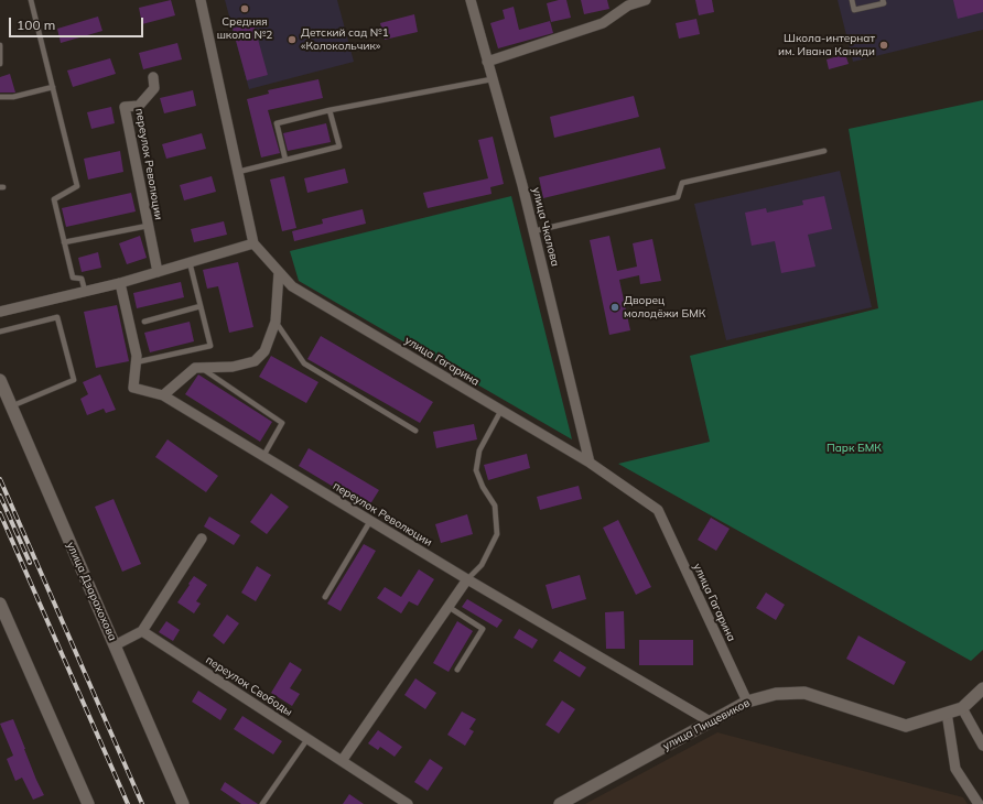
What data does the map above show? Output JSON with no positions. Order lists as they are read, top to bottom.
{
  "streets": {
    "street": [
      "переулок Революции",
      "улица Чкалова",
      "улица Гагарина",
      "улица Дзарахохова",
      "переулок Свободы",
      "улица Пищевиков"
    ]
  },
  "crossings": [
    ["переулок Революции", "улица Пищевиков"],
    ["улица Чкалова", "улица Гагарина"],
    ["улица Гагарина", "улица Пищевиков"]
  ],
  "parks": ["Парк БМК"],
  "places": [
    "Средняя школа №2",
    "Детский сад №1 «Колокольчик»",
    "Школа-интернат им. Ивана Каниди",
    "Дворец молодёжи БМК"
  ],
  "scale_bar": "100 m"
}
